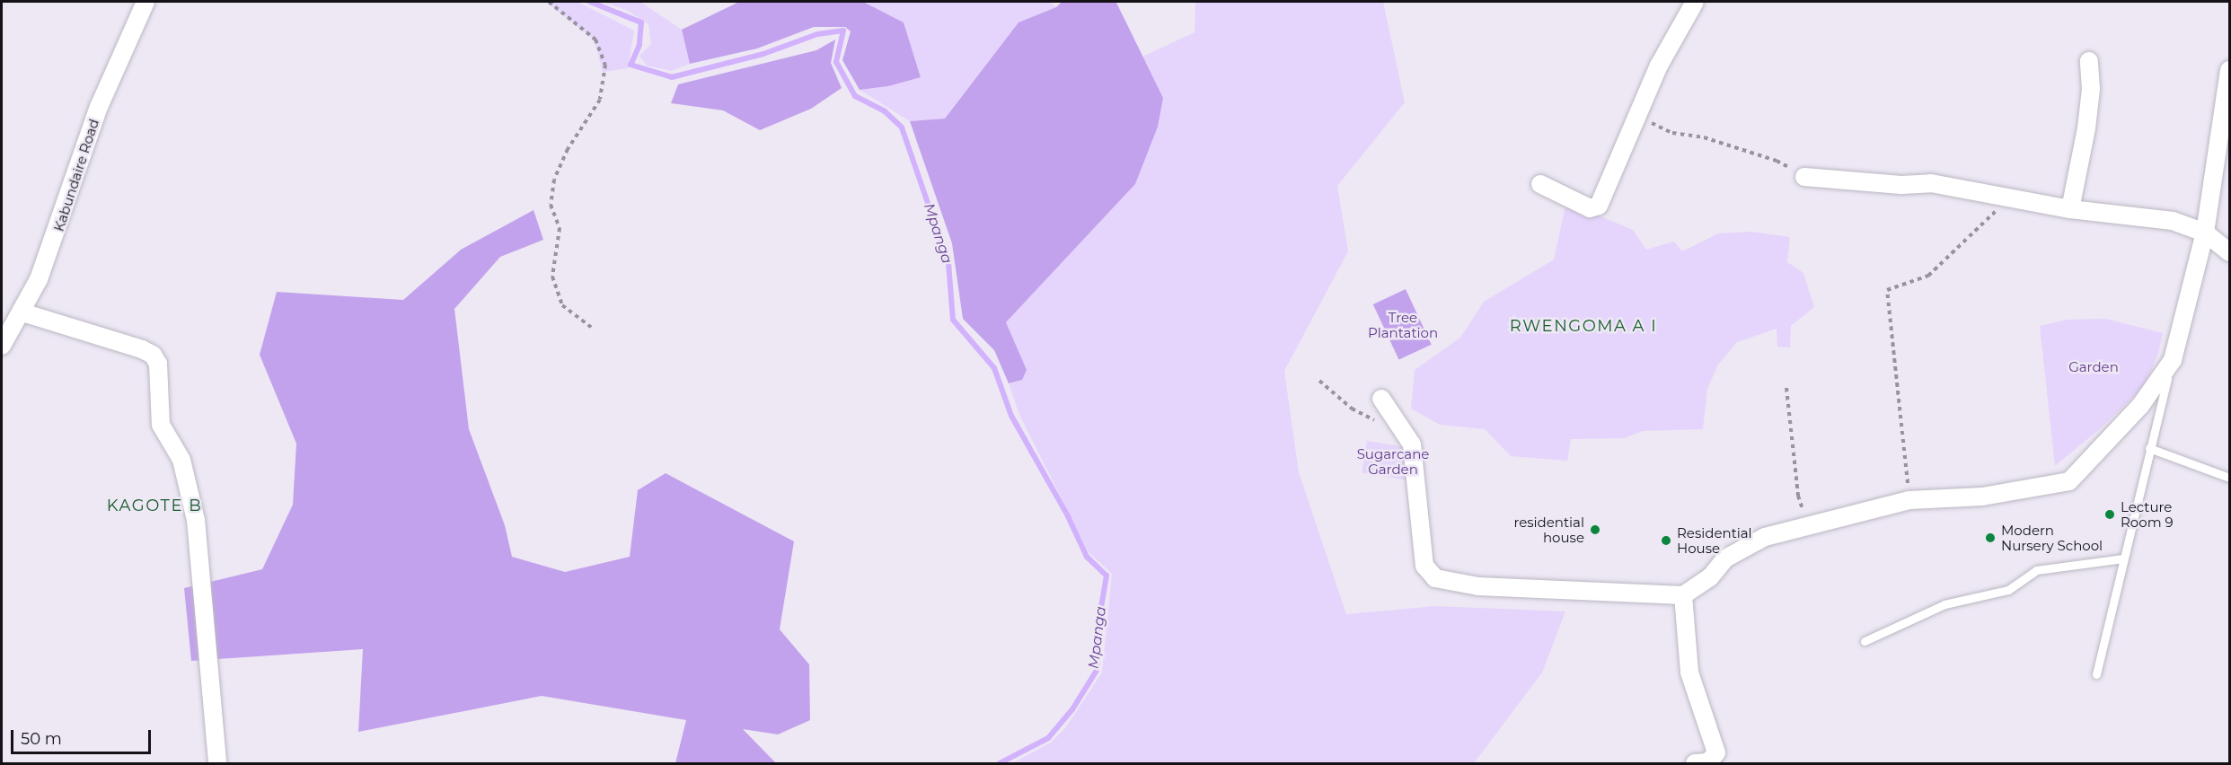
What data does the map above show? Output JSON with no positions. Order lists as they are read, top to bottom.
{
  "streets": {
    "street": ["Kabundaire Road"]
  },
  "districts": ["RWENGOMA A I", "KAGOTE B"],
  "water": ["Mpanga"],
  "parks": ["Tree Plantation", "Garden", "Sugarcane Garden"],
  "places": [
    "Lecture Room 9",
    "residential house",
    "Modern Nursery School",
    "Residential House"
  ],
  "scale_bar": "50 m"
}
